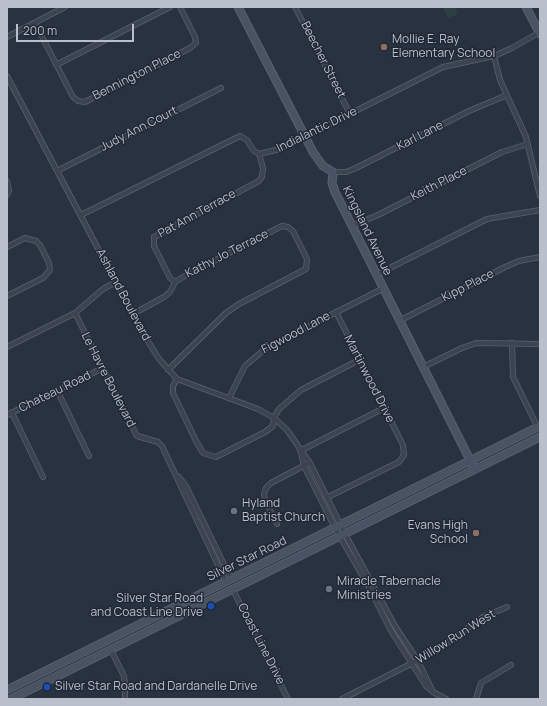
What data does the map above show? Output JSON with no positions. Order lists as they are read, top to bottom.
{
  "streets": {
    "main road": ["Kingsland Avenue", "Silver Star Road"],
    "street": [
      "Beecher Street",
      "Bennington Place",
      "Judy Ann Court",
      "Indialantic Drive",
      "Karl Lane",
      "Keith Place",
      "Pat Ann Terrace",
      "Kathy Jo Terrace",
      "Kipp Place",
      "Ashland Boulevard",
      "Figwood Lane",
      "Martinwood Drive",
      "Le Havre Boulevard",
      "Chateau Road",
      "Willow Run West",
      "Coast Line Drive"
    ]
  },
  "crossings": [
    ["Beecher Street", "Indialantic Drive"],
    ["Judy Ann Court", "Ashland Boulevard"],
    ["Indialantic Drive", "Pat Ann Terrace"],
    ["Karl Lane", "Kingsland Avenue"],
    ["Keith Place", "Kingsland Avenue"],
    ["Pat Ann Terrace", "Kathy Jo Terrace"],
    ["Kingsland Avenue", "Kipp Place"],
    ["Kingsland Avenue", "Figwood Lane"],
    ["Kingsland Avenue", "Silver Star Road"],
    ["Kathy Jo Terrace", "Ashland Boulevard"],
    ["Ashland Boulevard", "Figwood Lane"],
    ["Ashland Boulevard", "Martinwood Drive"],
    ["Ashland Boulevard", "Silver Star Road"],
    ["Ashland Boulevard", "Willow Run West"],
    ["Figwood Lane", "Martinwood Drive"],
    ["Le Havre Boulevard", "Chateau Road"],
    ["Le Havre Boulevard", "Silver Star Road"],
    ["Silver Star Road", "Coast Line Drive"]
  ],
  "places": [
    "Mollie E. Ray Elementary School",
    "Hyland Baptist Church",
    "Evans High School",
    "Miracle Tabernacle Ministries",
    "Silver Star Road and Coast Line Drive",
    "Silver Star Road and Dardanelle Drive"
  ],
  "scale_bar": "200 m"
}
